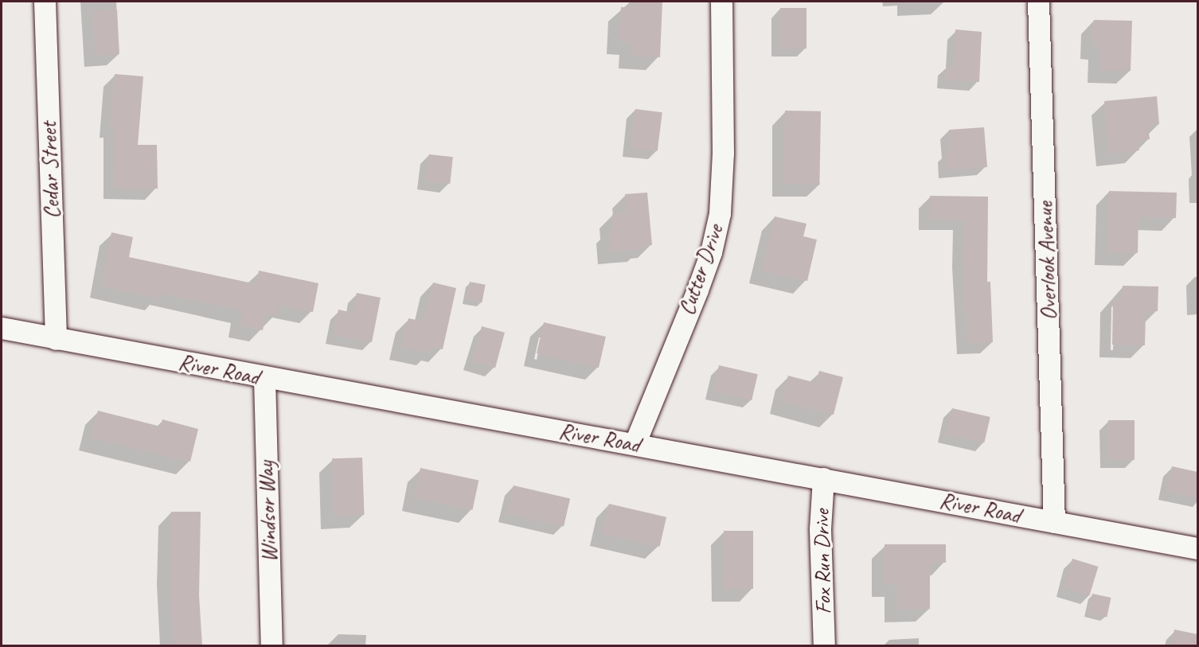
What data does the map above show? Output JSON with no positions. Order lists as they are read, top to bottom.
{
  "streets": {
    "street": [
      "Cedar Street",
      "Overlook Avenue",
      "Cutter Drive",
      "River Road",
      "Windsor Way",
      "Fox Run Drive"
    ]
  },
  "crossings": [
    ["Cedar Street", "River Road"],
    ["Overlook Avenue", "River Road"],
    ["Cutter Drive", "River Road"],
    ["River Road", "Windsor Way"],
    ["River Road", "Fox Run Drive"]
  ]
}
